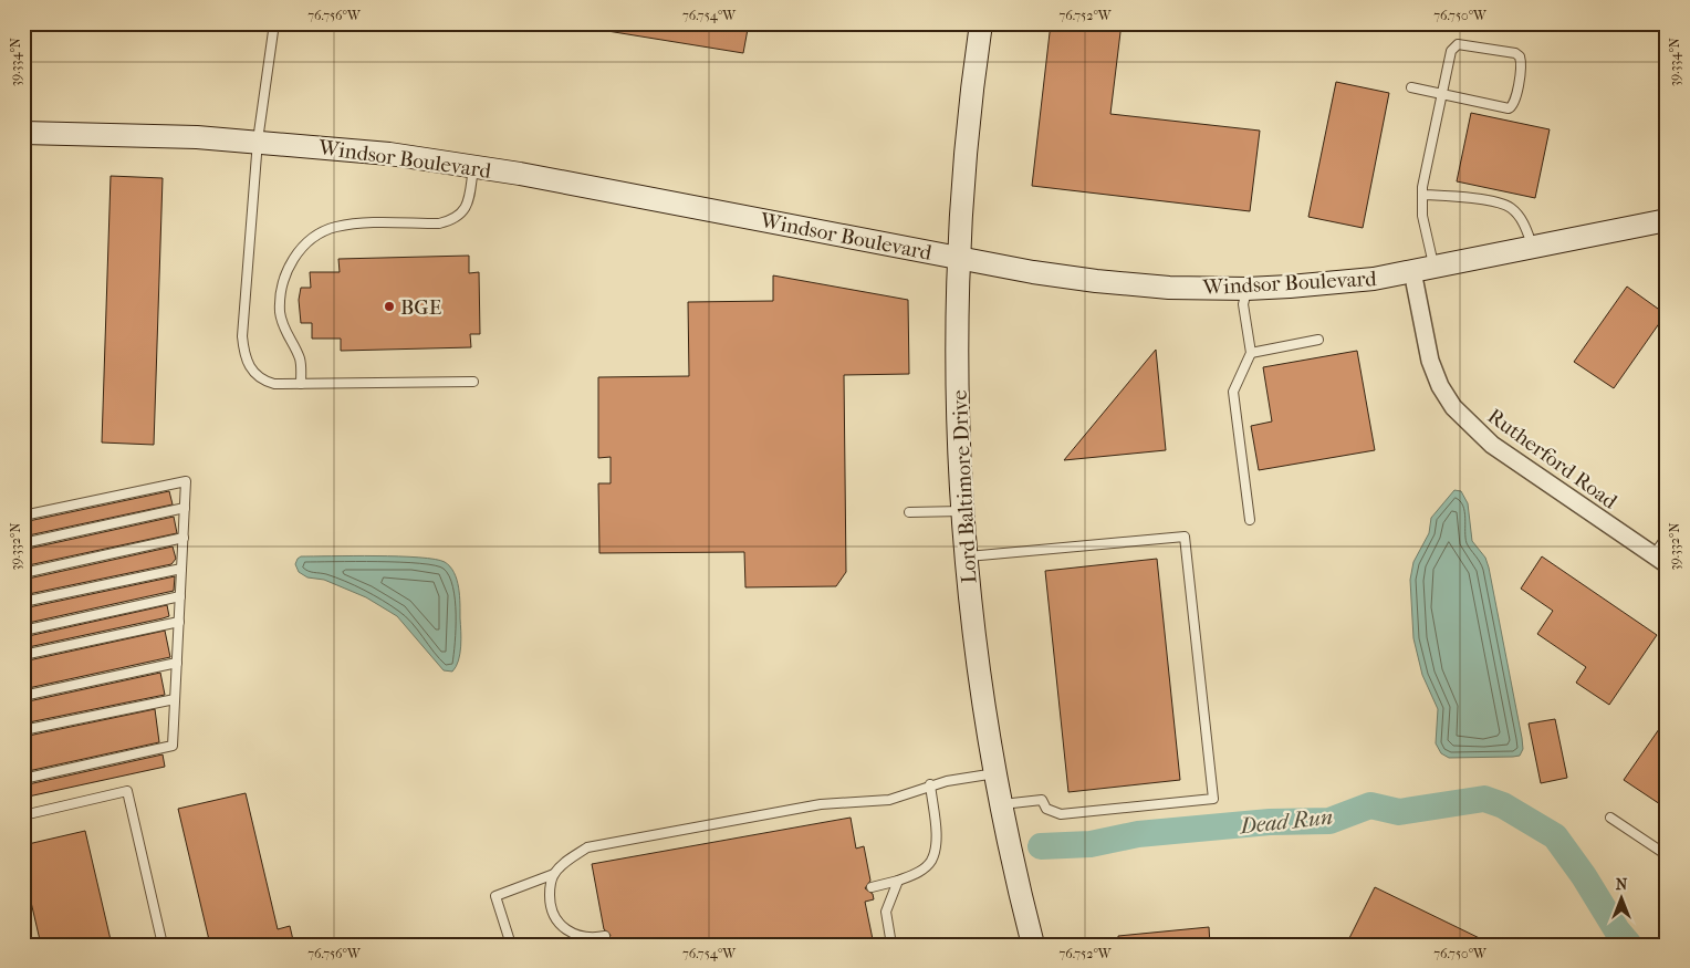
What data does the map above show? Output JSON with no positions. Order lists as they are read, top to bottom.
{
  "streets": {
    "main road": ["Windsor Boulevard", "Lord Baltimore Drive"],
    "street": ["Rutherford Road"]
  },
  "crossings": [
    ["Windsor Boulevard", "Rutherford Road"],
    ["Windsor Boulevard", "Lord Baltimore Drive"]
  ],
  "water": ["Dead Run"],
  "places": ["BGE"],
  "north": "top",
  "coordinates": [
    "76.756°W",
    "76.754°W",
    "76.752°W",
    "76.750°W",
    "39.334°N",
    "39.332°N"
  ]
}
